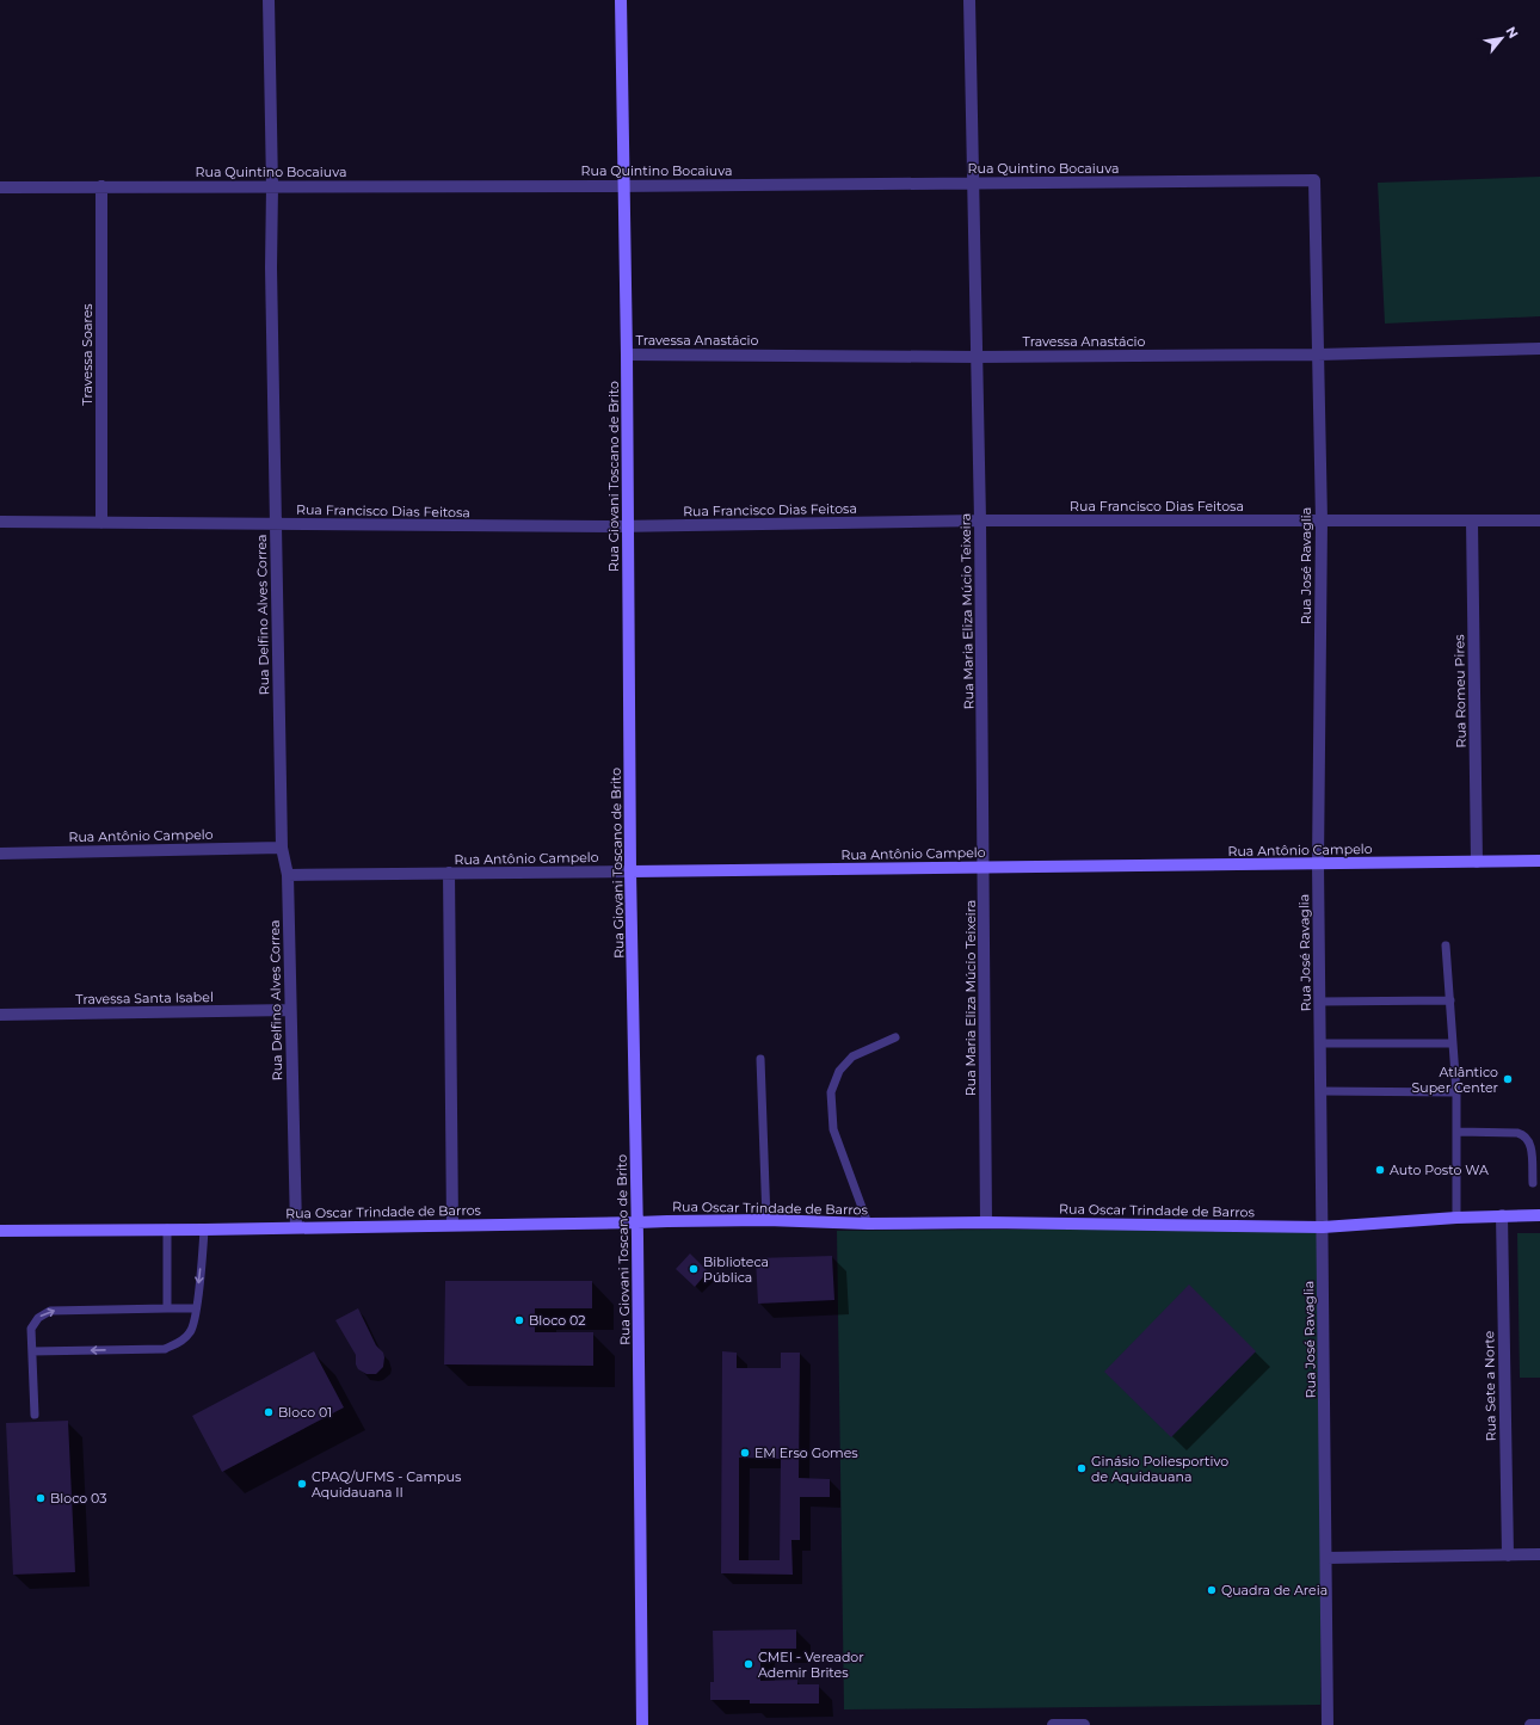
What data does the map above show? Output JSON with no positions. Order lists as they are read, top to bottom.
{
  "streets": {
    "main road": ["Rua Giovani Toscano de Brito", "Rua Antônio Campelo", "Rua Oscar Trindade de Barros"],
    "street": [
      "Rua Quintino Bocaiuva",
      "Travessa Anastácio",
      "Travessa Soares",
      "Rua Francisco Dias Feitosa",
      "Rua José Ravaglia",
      "Rua Maria Eliza Múcio Teixeira",
      "Rua Delfino Alves Correa",
      "Rua Romeu Pires",
      "Travessa Santa Isabel",
      "Rua Sete a Norte"
    ]
  },
  "crossings": [
    ["Rua Quintino Bocaiuva", "Travessa Soares"],
    ["Rua Quintino Bocaiuva", "Rua Giovani Toscano de Brito"],
    ["Rua Quintino Bocaiuva", "Rua José Ravaglia"],
    ["Rua Quintino Bocaiuva", "Rua Maria Eliza Múcio Teixeira"],
    ["Rua Quintino Bocaiuva", "Rua Delfino Alves Correa"],
    ["Travessa Anastácio", "Rua Giovani Toscano de Brito"],
    ["Travessa Anastácio", "Rua José Ravaglia"],
    ["Travessa Anastácio", "Rua Maria Eliza Múcio Teixeira"],
    ["Travessa Soares", "Rua Francisco Dias Feitosa"],
    ["Rua Giovani Toscano de Brito", "Rua Francisco Dias Feitosa"],
    ["Rua Giovani Toscano de Brito", "Rua Antônio Campelo"],
    ["Rua Giovani Toscano de Brito", "Rua Oscar Trindade de Barros"],
    ["Rua Francisco Dias Feitosa", "Rua José Ravaglia"],
    ["Rua Francisco Dias Feitosa", "Rua Maria Eliza Múcio Teixeira"],
    ["Rua Francisco Dias Feitosa", "Rua Delfino Alves Correa"],
    ["Rua Francisco Dias Feitosa", "Rua Romeu Pires"],
    ["Rua José Ravaglia", "Rua Antônio Campelo"],
    ["Rua José Ravaglia", "Rua Oscar Trindade de Barros"],
    ["Rua Maria Eliza Múcio Teixeira", "Rua Antônio Campelo"],
    ["Rua Maria Eliza Múcio Teixeira", "Rua Oscar Trindade de Barros"],
    ["Rua Delfino Alves Correa", "Rua Antônio Campelo"],
    ["Rua Delfino Alves Correa", "Travessa Santa Isabel"],
    ["Rua Delfino Alves Correa", "Rua Oscar Trindade de Barros"],
    ["Rua Romeu Pires", "Rua Antônio Campelo"],
    ["Rua Oscar Trindade de Barros", "Rua Sete a Norte"]
  ],
  "places": [
    "Atlântico Super Center",
    "Auto Posto WA",
    "Biblioteca Pública",
    "Bloco 02",
    "Bloco 01",
    "EM Erso Gomes",
    "Ginásio Poliesportivo de Aquidauana",
    "CPAQ/UFMS - Campus Aquidauana II",
    "Bloco 03",
    "Quadra de Areia",
    "CMEI - Vereador Ademir Brites"
  ],
  "north": "top right"
}
